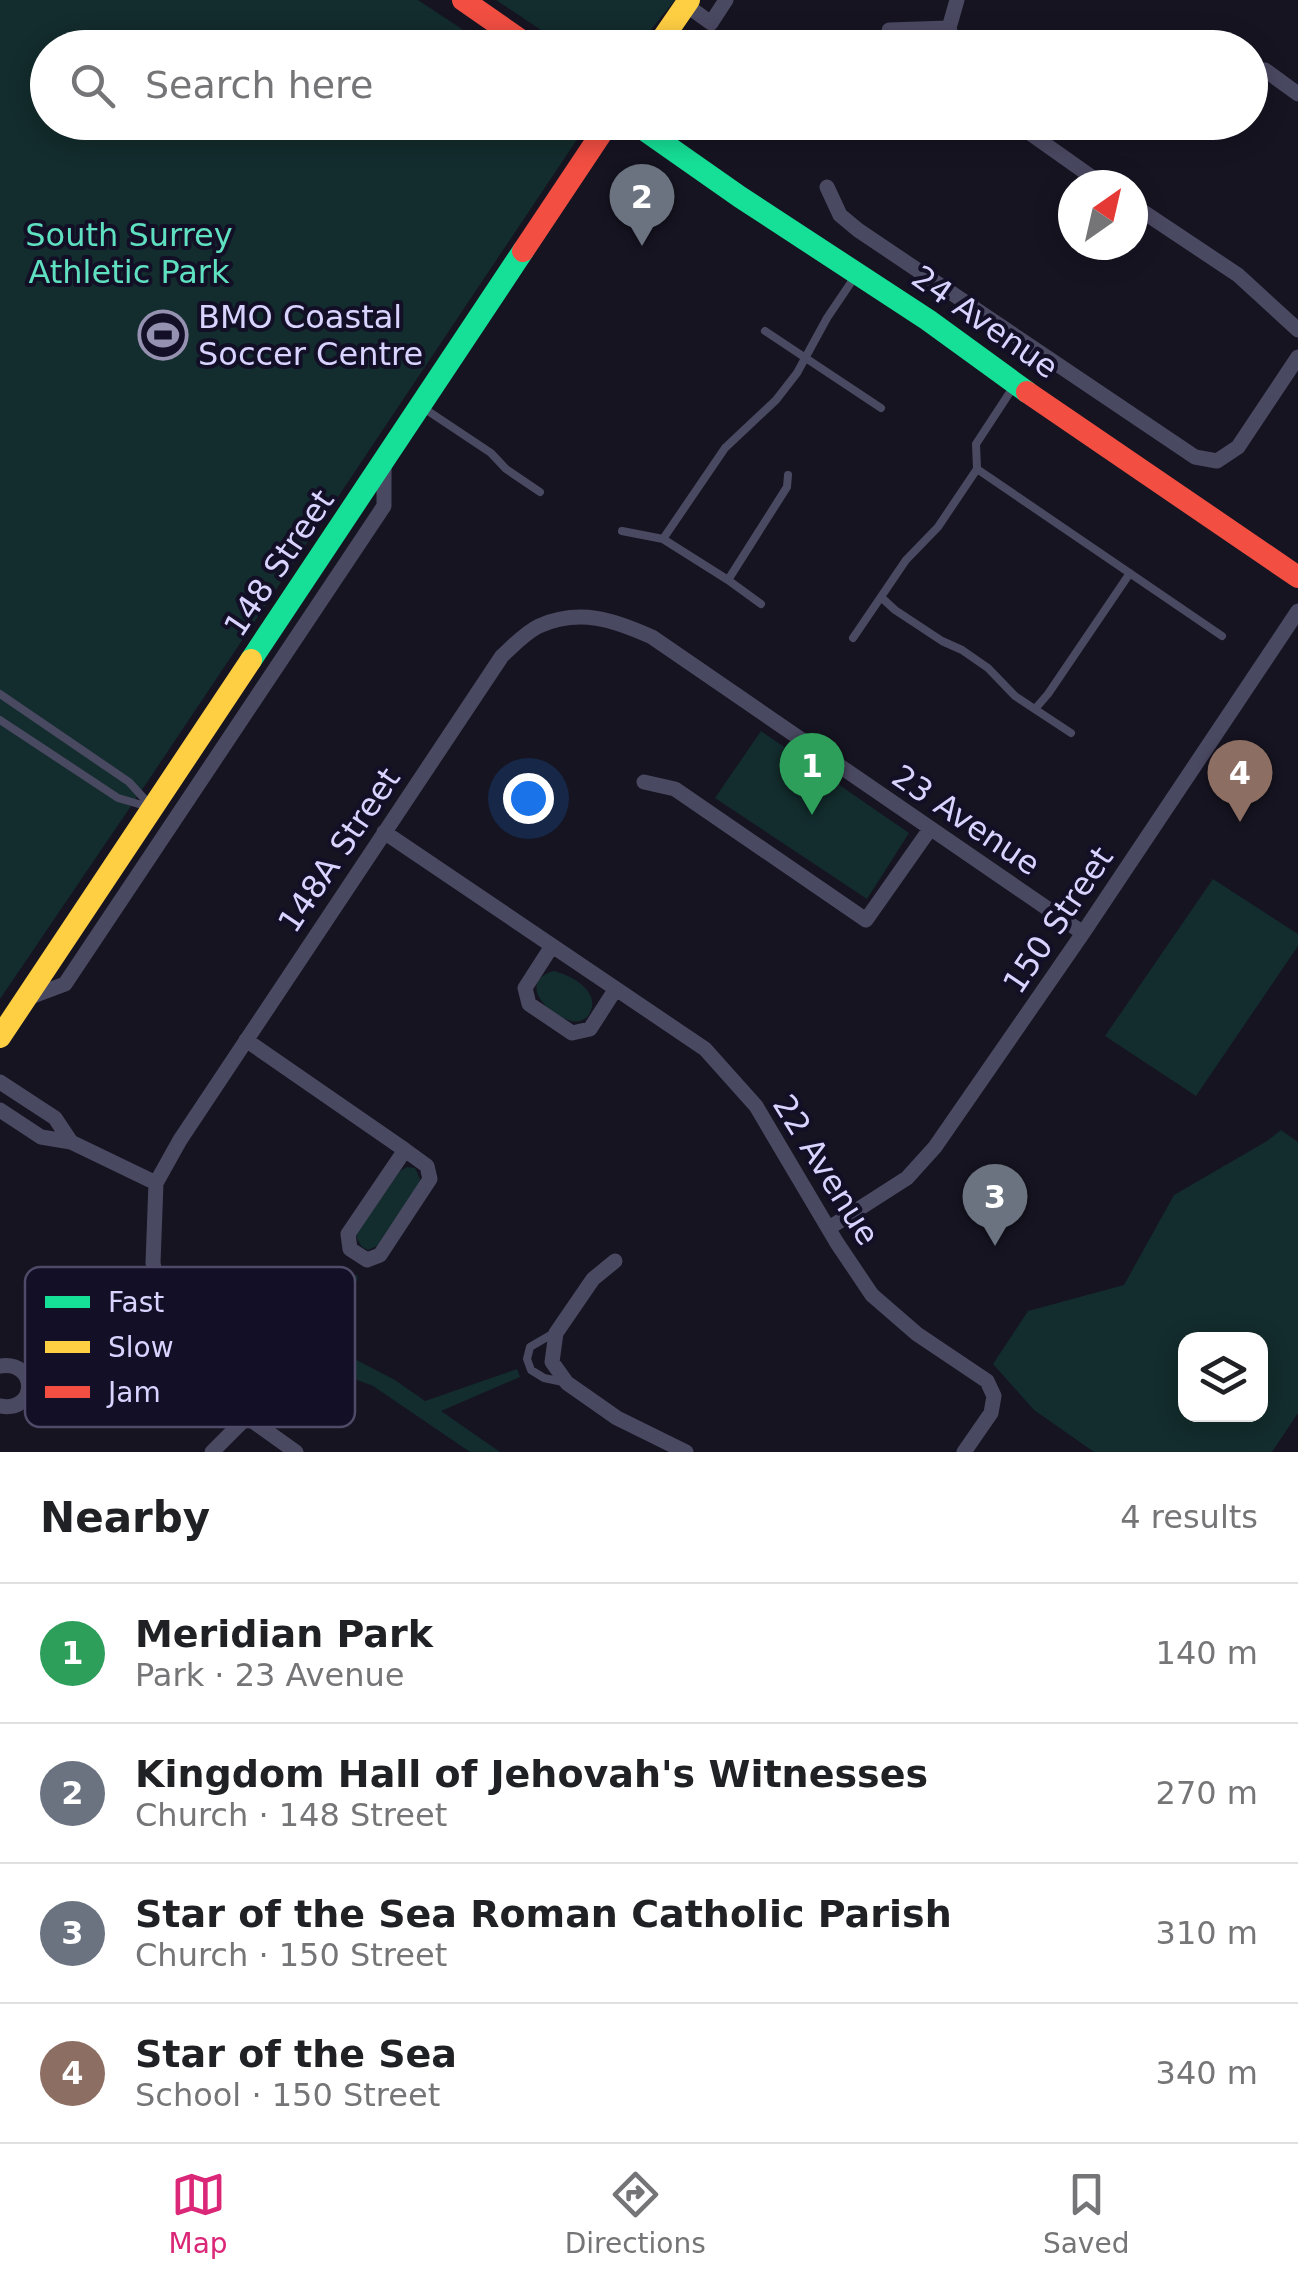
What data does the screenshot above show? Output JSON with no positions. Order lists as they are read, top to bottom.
{
  "streets": {
    "main road": ["24 Avenue", "148 Street"],
    "street": [
      "23 Avenue",
      "148A Street",
      "150 Street",
      "22 Avenue"
    ]
  },
  "crossings": [
    ["23 Avenue", "148A Street"],
    ["23 Avenue", "150 Street"],
    ["148A Street", "22 Avenue"],
    ["150 Street", "22 Avenue"]
  ],
  "parks": ["South Surrey Athletic Park"],
  "places": {
    "sports": ["BMO Coastal Soccer Centre"]
  },
  "legend": ["Fast", "Slow", "Jam"],
  "north": "top right",
  "page": {
    "search": "Search here",
    "pins": [
      "2",
      "1",
      "4",
      "3"
    ],
    "heading": ["Nearby", "4 results"],
    "list": [
      {
        "mark": "1",
        "name": "Meridian Park",
        "note": "Park · 23 Avenue",
        "value": "140 m"
      },
      {
        "mark": "2",
        "name": "Kingdom Hall of Jehovah's Witnesses",
        "note": "Church · 148 Street",
        "value": "270 m"
      },
      {
        "mark": "3",
        "name": "Star of the Sea Roman Catholic Parish",
        "note": "Church · 150 Street",
        "value": "310 m"
      },
      {
        "mark": "4",
        "name": "Star of the Sea",
        "note": "School · 150 Street",
        "value": "340 m"
      }
    ],
    "nav": ["Map", "Directions", "Saved"]
  }
}
